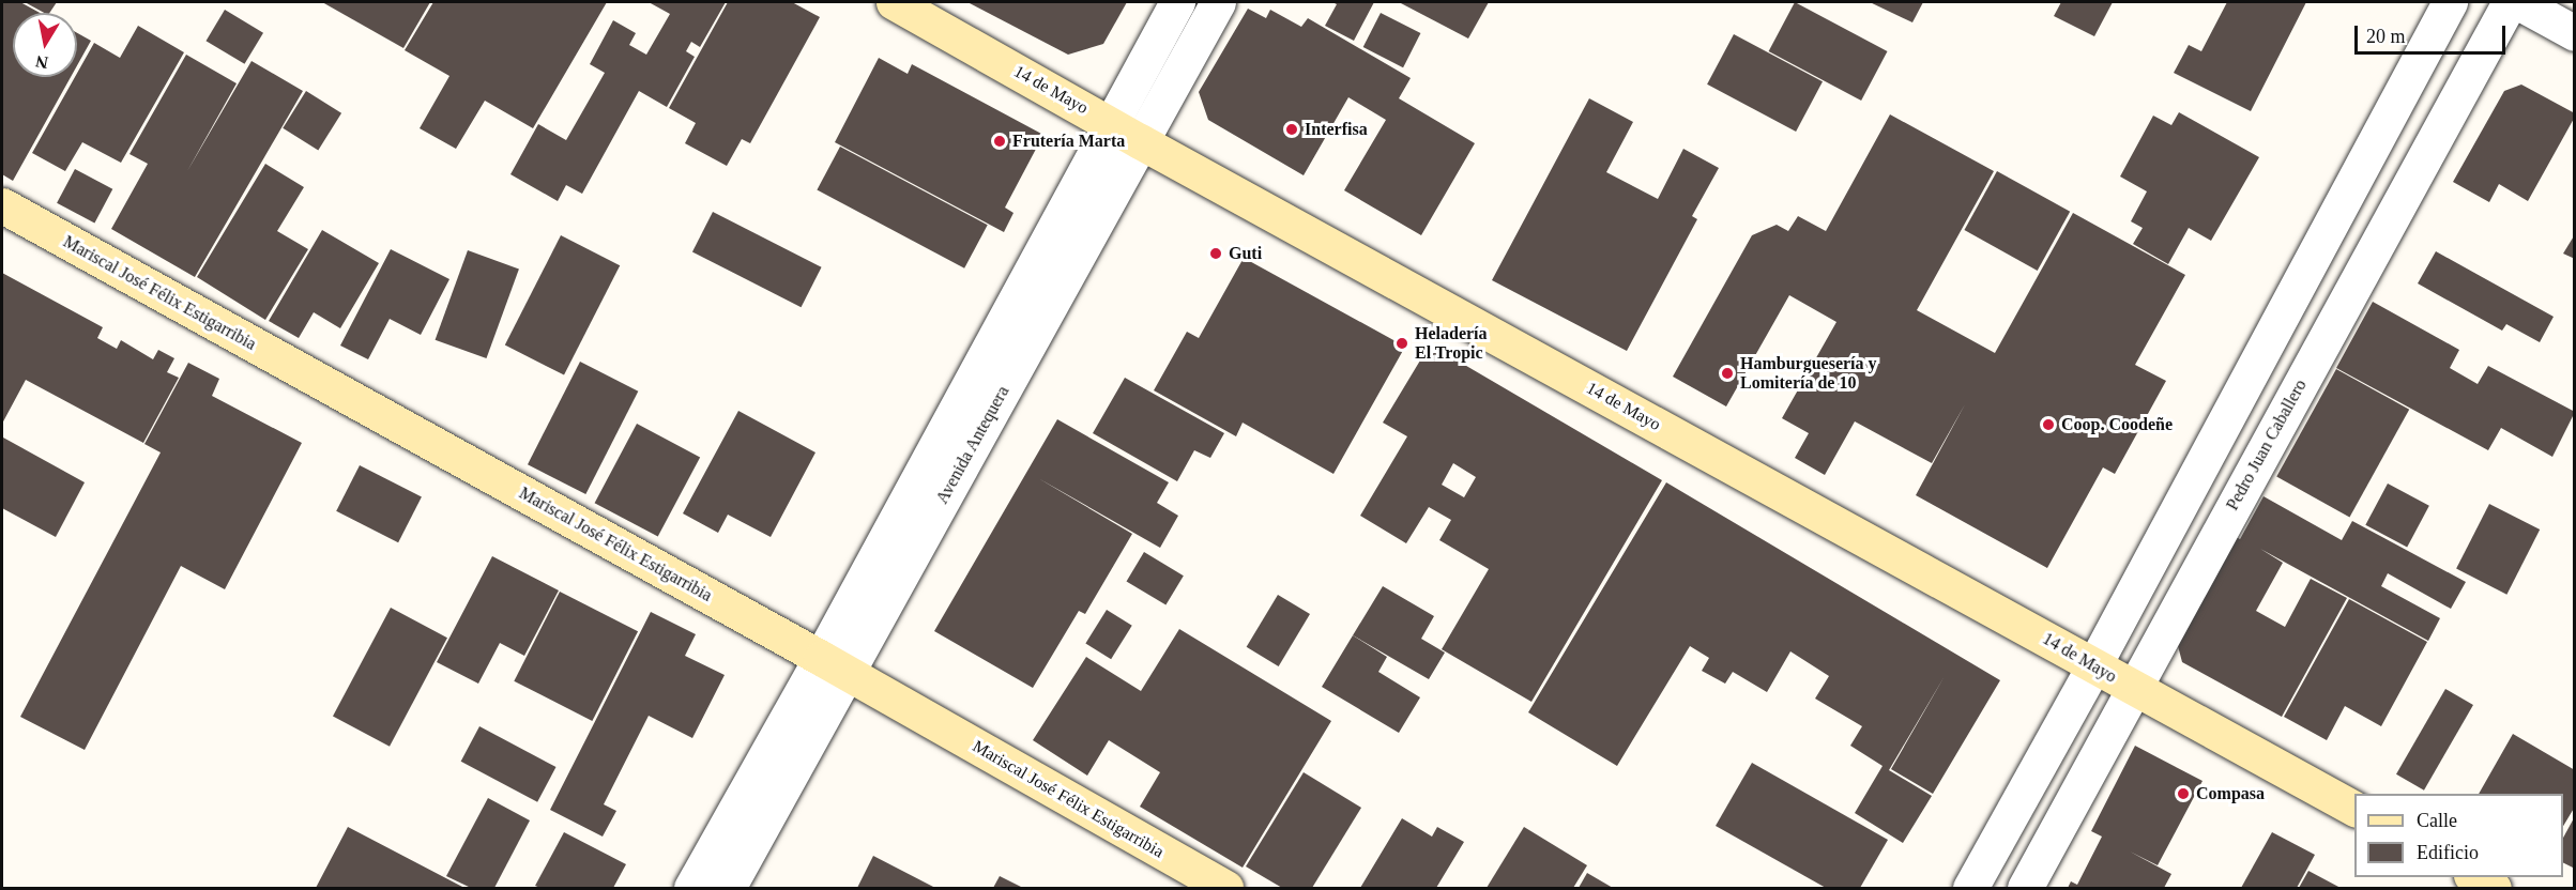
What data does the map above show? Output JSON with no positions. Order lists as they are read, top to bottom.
{
  "streets": {
    "main road": ["14 de Mayo", "Mariscal José Félix Estigarribia"],
    "street": ["Avenida Antequera", "Pedro Juan Caballero"]
  },
  "crossings": [
    ["14 de Mayo", "Avenida Antequera"],
    ["14 de Mayo", "Pedro Juan Caballero"],
    ["Mariscal José Félix Estigarribia", "Avenida Antequera"]
  ],
  "places": [
    "Interfisa",
    "Frutería Marta",
    "Guti",
    "Heladería El Tropic",
    "Hamburguesería y Lomitería de 10",
    "Coop. Coodeñe",
    "Compasa"
  ],
  "legend": ["Calle", "Edificio"],
  "scale_bar": "20 m",
  "north": "bottom"
}
